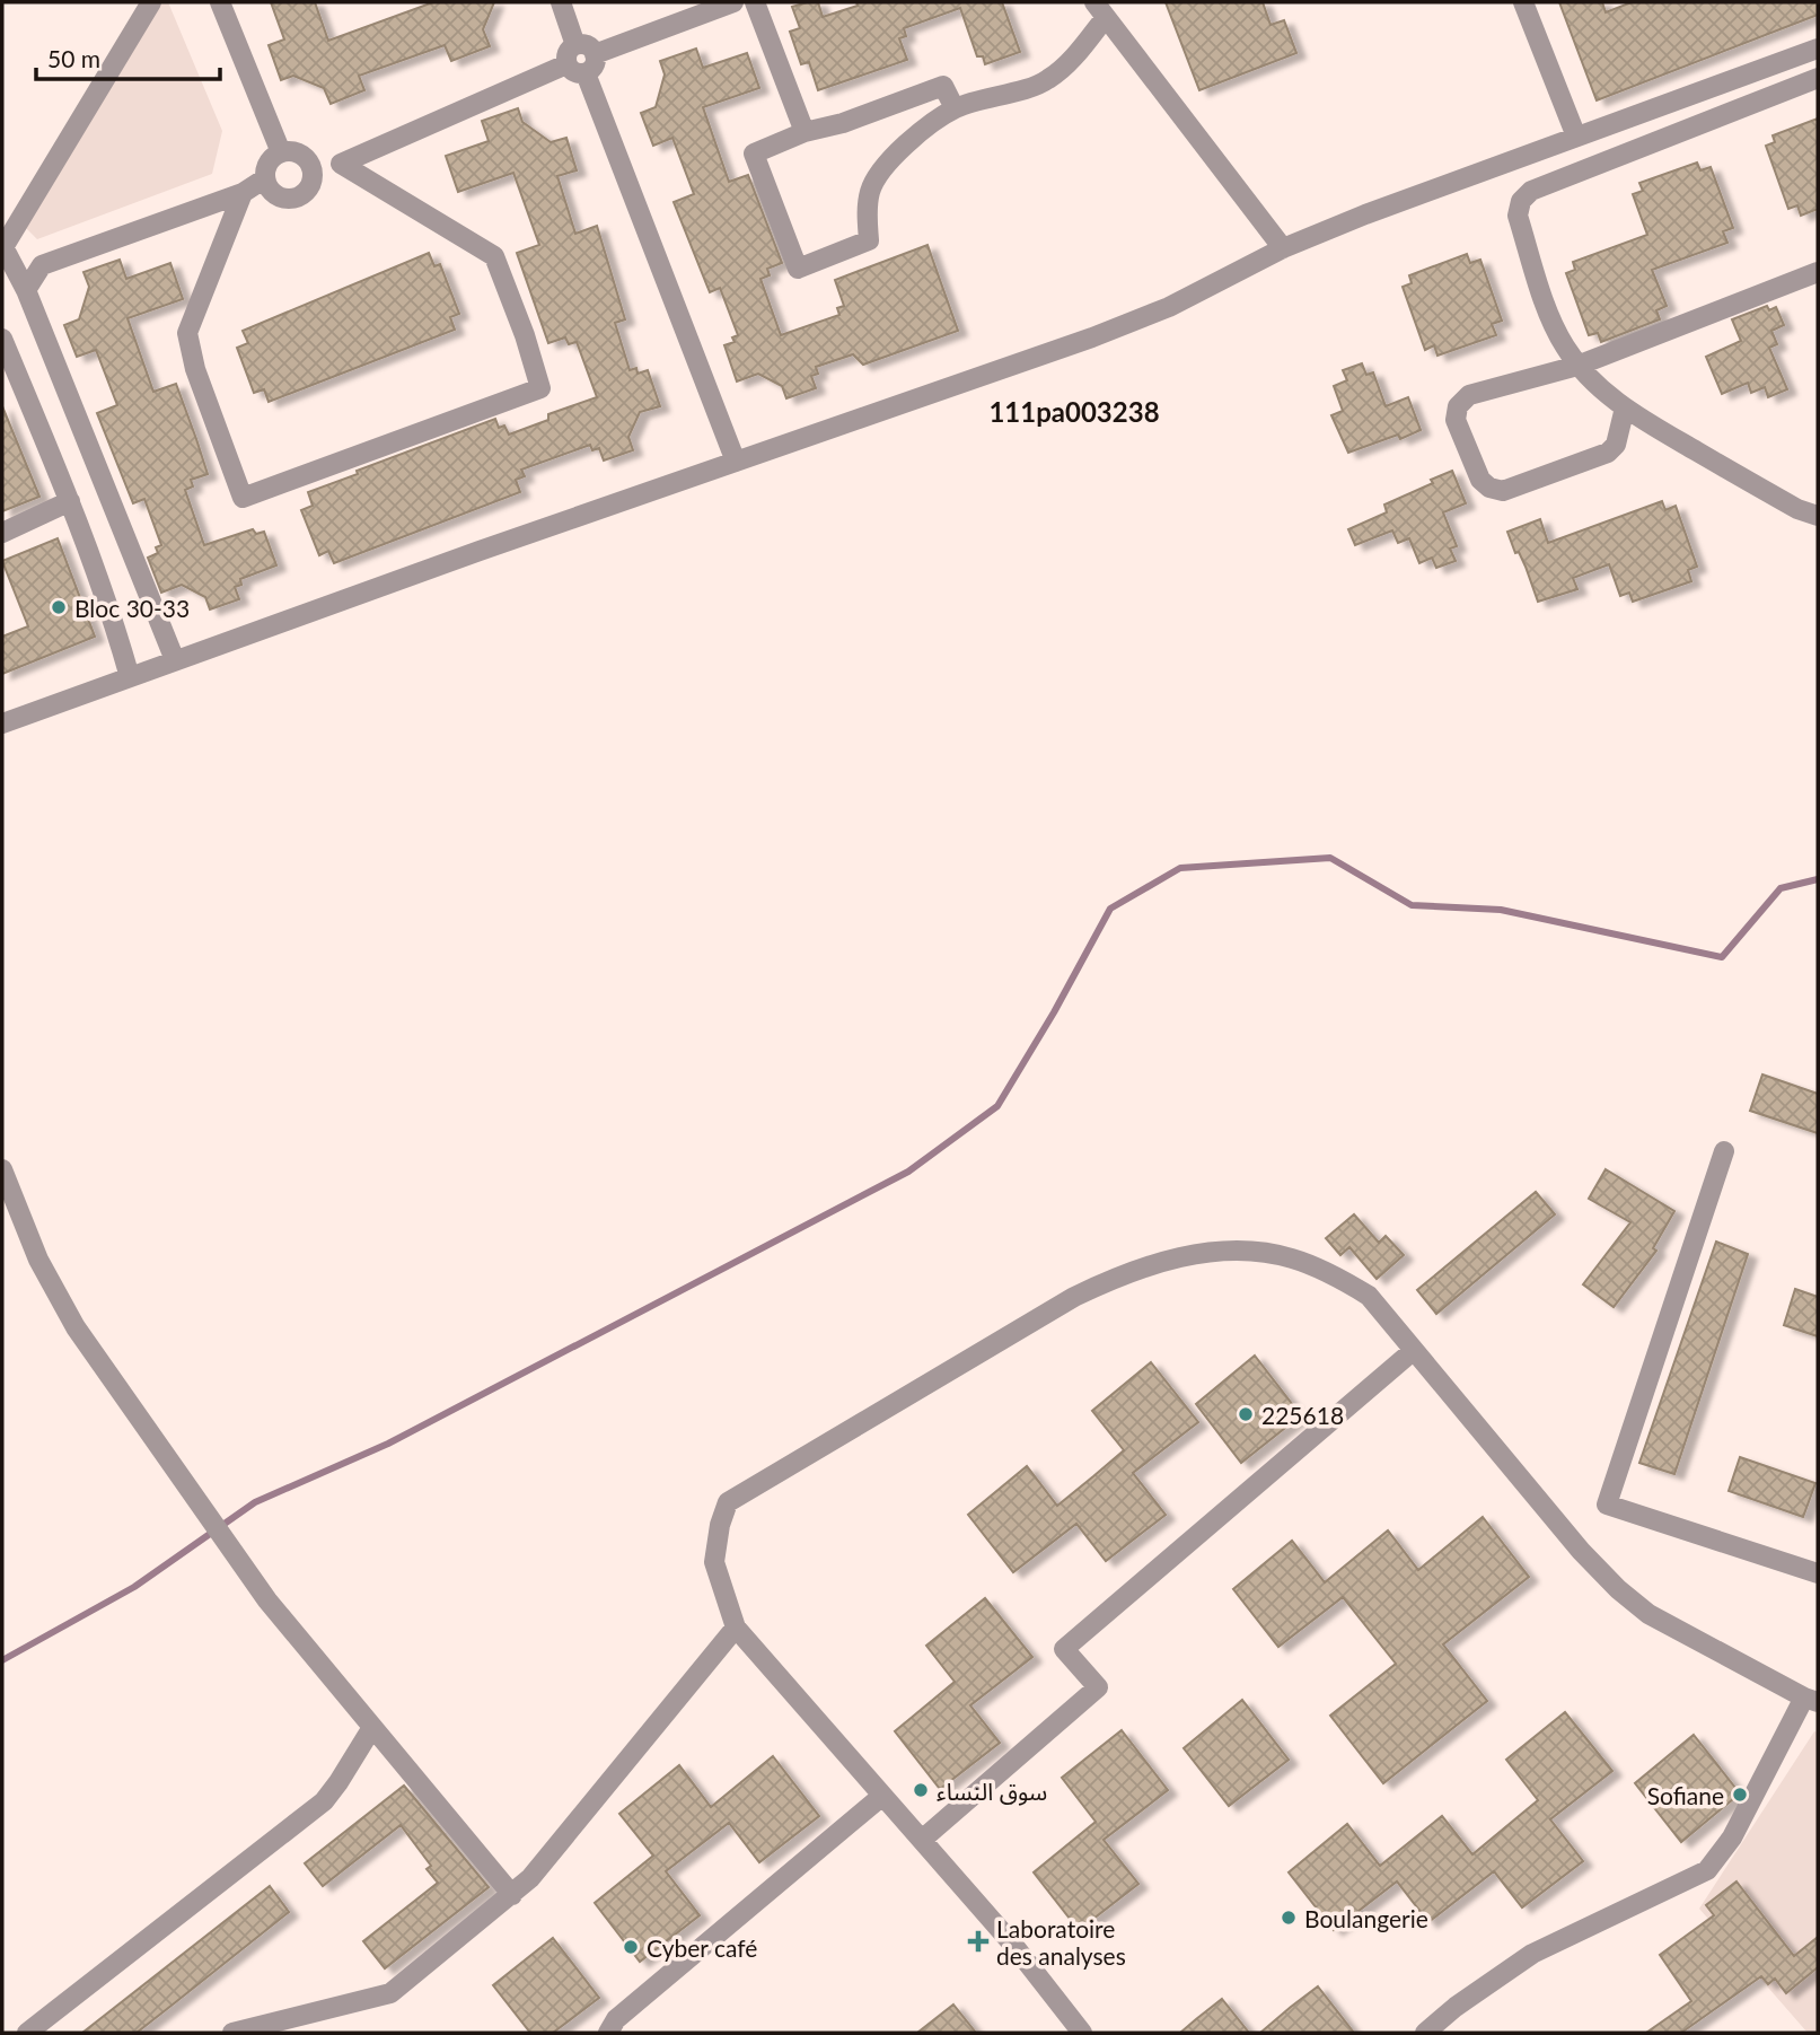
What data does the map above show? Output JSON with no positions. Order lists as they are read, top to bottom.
{
  "districts": ["111pa003238"],
  "places": {
    "other": [
      "Bloc 30-33",
      "225618",
      "سوق النساء",
      "Sofiane",
      "Boulangerie",
      "Cyber café"
    ],
    "health": ["Laboratoire des analyses"]
  },
  "scale_bar": "50 m"
}
